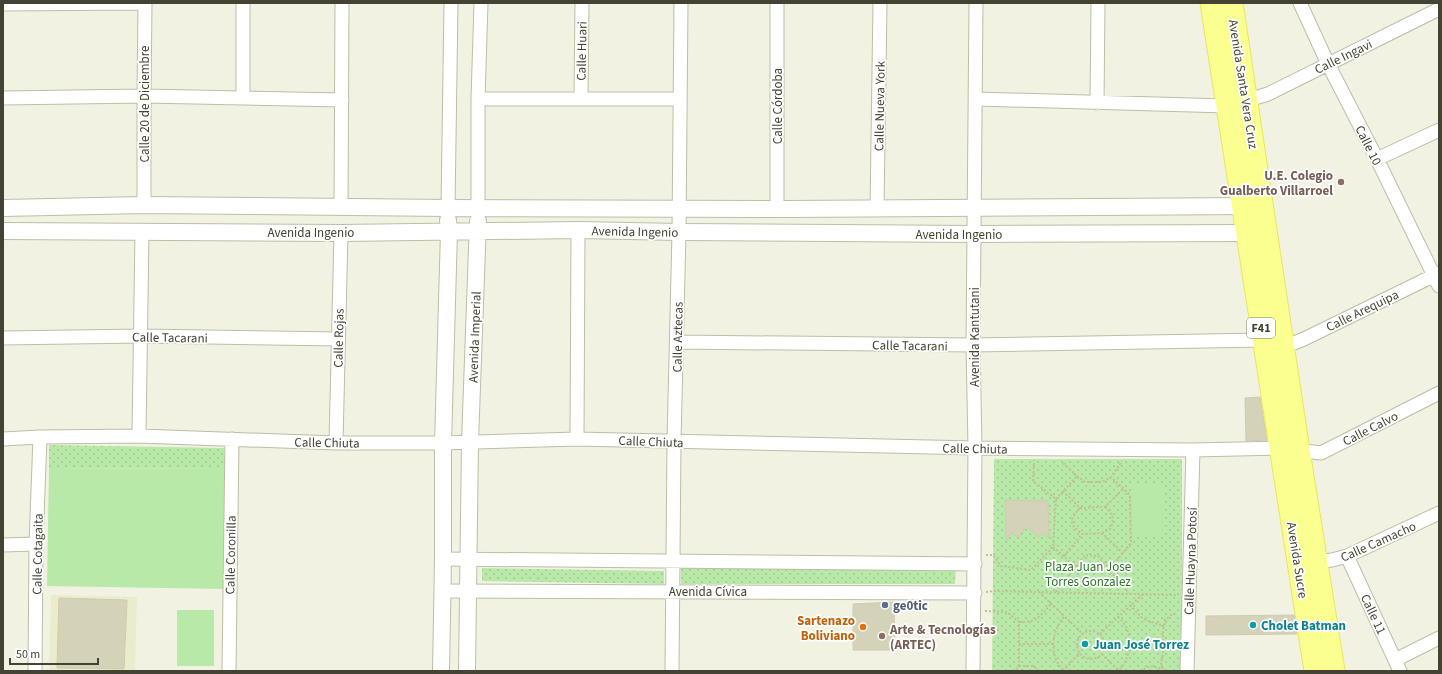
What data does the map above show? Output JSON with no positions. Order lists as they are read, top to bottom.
{
  "streets": {
    "main road": ["Avenida Santa Vera Cruz", "F41", "Avenida Sucre"],
    "street": [
      "Calle Huari",
      "Calle Ingavi",
      "Calle 20 de Diciembre",
      "Calle Córdoba",
      "Calle Nueva York",
      "Calle 10",
      "Avenida Ingenio",
      "Calle Arequipa",
      "Calle Tacarani",
      "Avenida Imperial",
      "Calle Aztecas",
      "Avenida Kantutani",
      "Calle Rojas",
      "Calle Calvo",
      "Calle Chiuta",
      "Calle Camacho",
      "Calle Cotagaita",
      "Calle Coronilla",
      "Calle Huayna Potosí",
      "Avenida Cívica",
      "Calle 11"
    ]
  },
  "crossings": [
    ["Calle Ingavi", "Avenida Santa Vera Cruz"],
    ["Calle Ingavi", "Calle 10"],
    ["Avenida Santa Vera Cruz", "Avenida Ingenio"],
    ["Avenida Santa Vera Cruz", "Calle Arequipa"],
    ["Avenida Santa Vera Cruz", "Calle Tacarani"],
    ["Avenida Santa Vera Cruz", "Calle Calvo"],
    ["Avenida Santa Vera Cruz", "Calle Chiuta"],
    ["Avenida Santa Vera Cruz", "Avenida Sucre"],
    ["Calle 20 de Diciembre", "Avenida Ingenio"],
    ["Calle Córdoba", "Avenida Ingenio"],
    ["Calle Nueva York", "Avenida Ingenio"],
    ["Calle 10", "Calle Arequipa"],
    ["Avenida Ingenio", "Avenida Imperial"],
    ["Avenida Ingenio", "Calle Aztecas"],
    ["Avenida Ingenio", "Avenida Kantutani"],
    ["Avenida Ingenio", "Calle Rojas"],
    ["Calle Tacarani", "Calle Aztecas"],
    ["Calle Tacarani", "Avenida Kantutani"],
    ["Calle Tacarani", "Calle Rojas"],
    ["Avenida Imperial", "Calle Chiuta"],
    ["Avenida Imperial", "Avenida Cívica"],
    ["Calle Aztecas", "Calle Chiuta"],
    ["Calle Aztecas", "Avenida Cívica"],
    ["Avenida Kantutani", "Calle Chiuta"],
    ["Avenida Kantutani", "Avenida Cívica"],
    ["Calle Rojas", "Calle Chiuta"],
    ["Calle Calvo", "Calle Chiuta"],
    ["Calle Calvo", "Avenida Sucre"],
    ["Calle Chiuta", "Calle Cotagaita"],
    ["Calle Chiuta", "Calle Coronilla"],
    ["Calle Chiuta", "Avenida Sucre"],
    ["Calle Chiuta", "Calle Huayna Potosí"],
    ["Calle Camacho", "Avenida Sucre"],
    ["Calle Camacho", "Calle 11"]
  ],
  "parks": ["Plaza Juan Jose Torres Gonzalez"],
  "places": [
    "U.E. Colegio Gualberto Villarroel",
    "ge0tic",
    "Cholet Batman",
    "Sartenazo Boliviano",
    "Arte & Tecnologías (ARTEC)",
    "Juan José Torrez"
  ],
  "scale_bar": "50 m"
}
